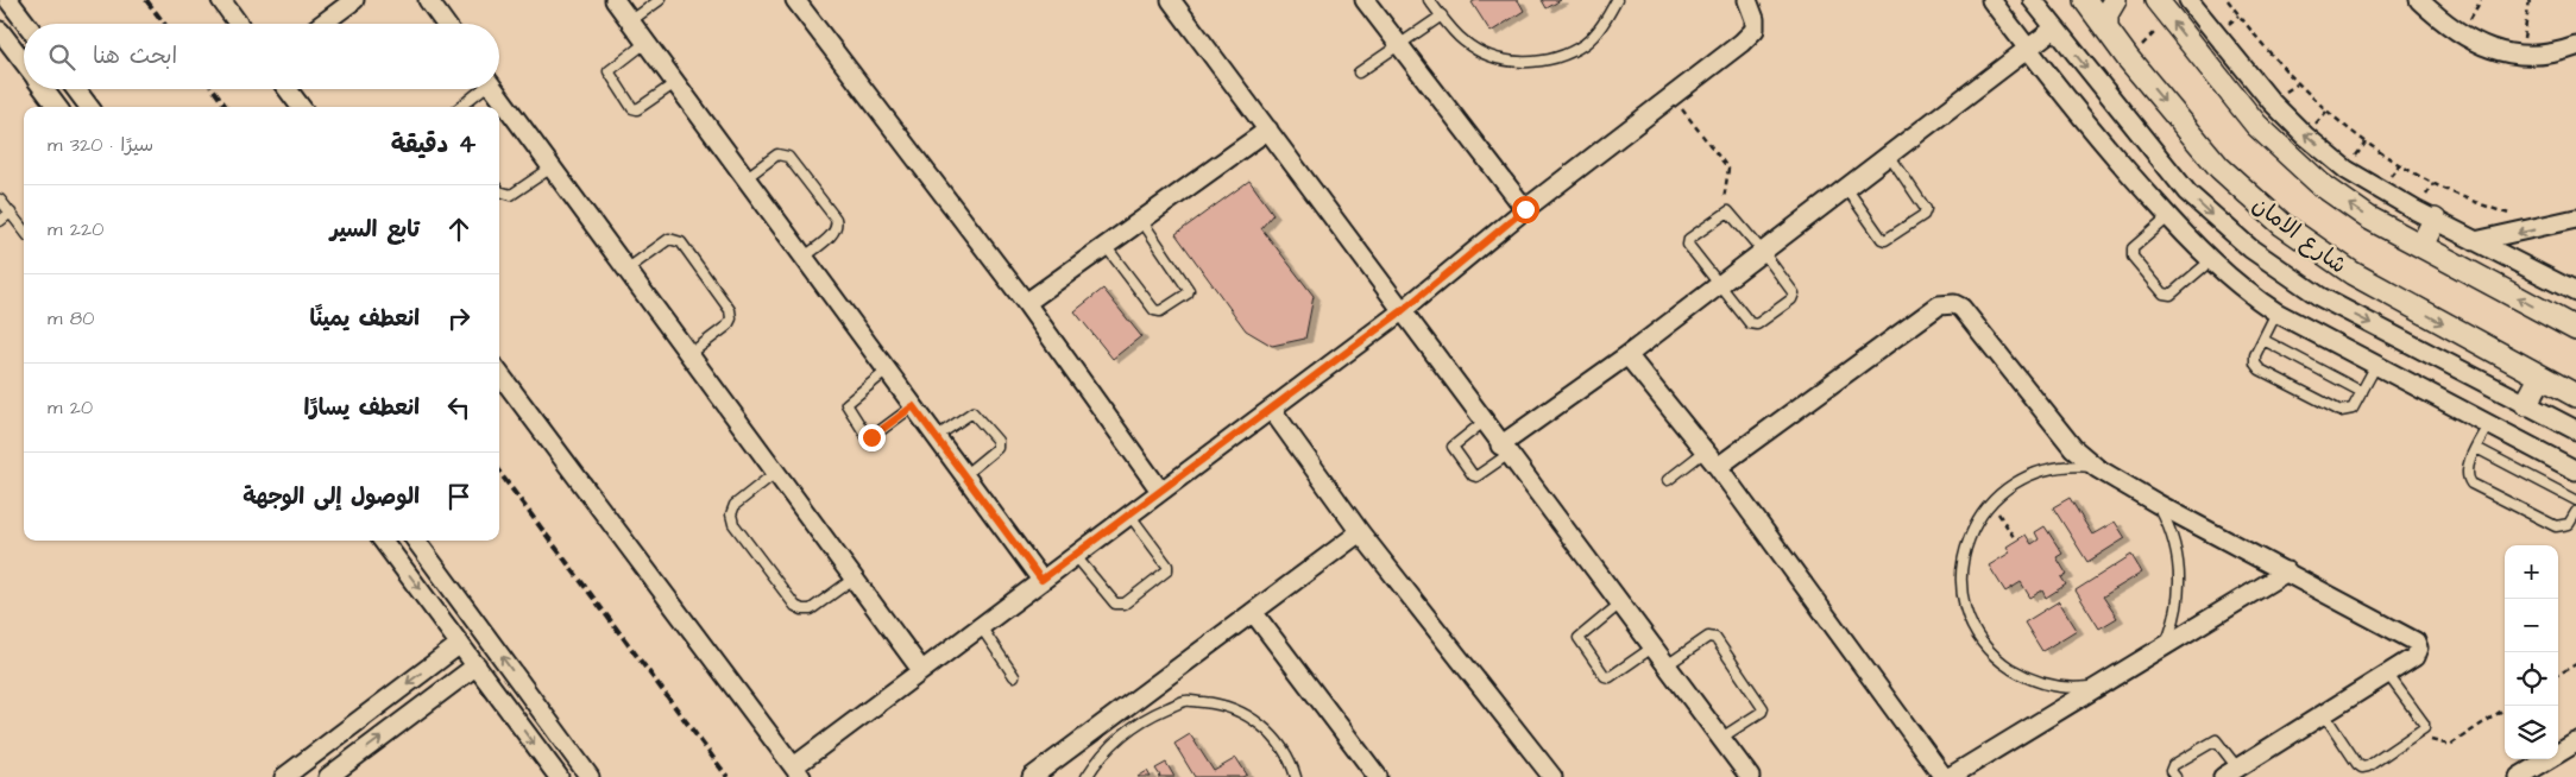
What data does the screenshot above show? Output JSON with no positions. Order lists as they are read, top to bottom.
{
  "streets": {
    "street": ["شارع الامان"]
  },
  "page": {
    "search": "ابحث هنا",
    "heading": ["4 دقيقة", "سيرًا · 320 m"],
    "list": [
      ["تابع السير", "220 m"],
      ["انعطف يمينًا", "80 m"],
      ["انعطف يسارًا", "20 m"],
      "الوصول إلى الوجهة"
    ],
    "map_buttons": ["+", "−"]
  }
}
